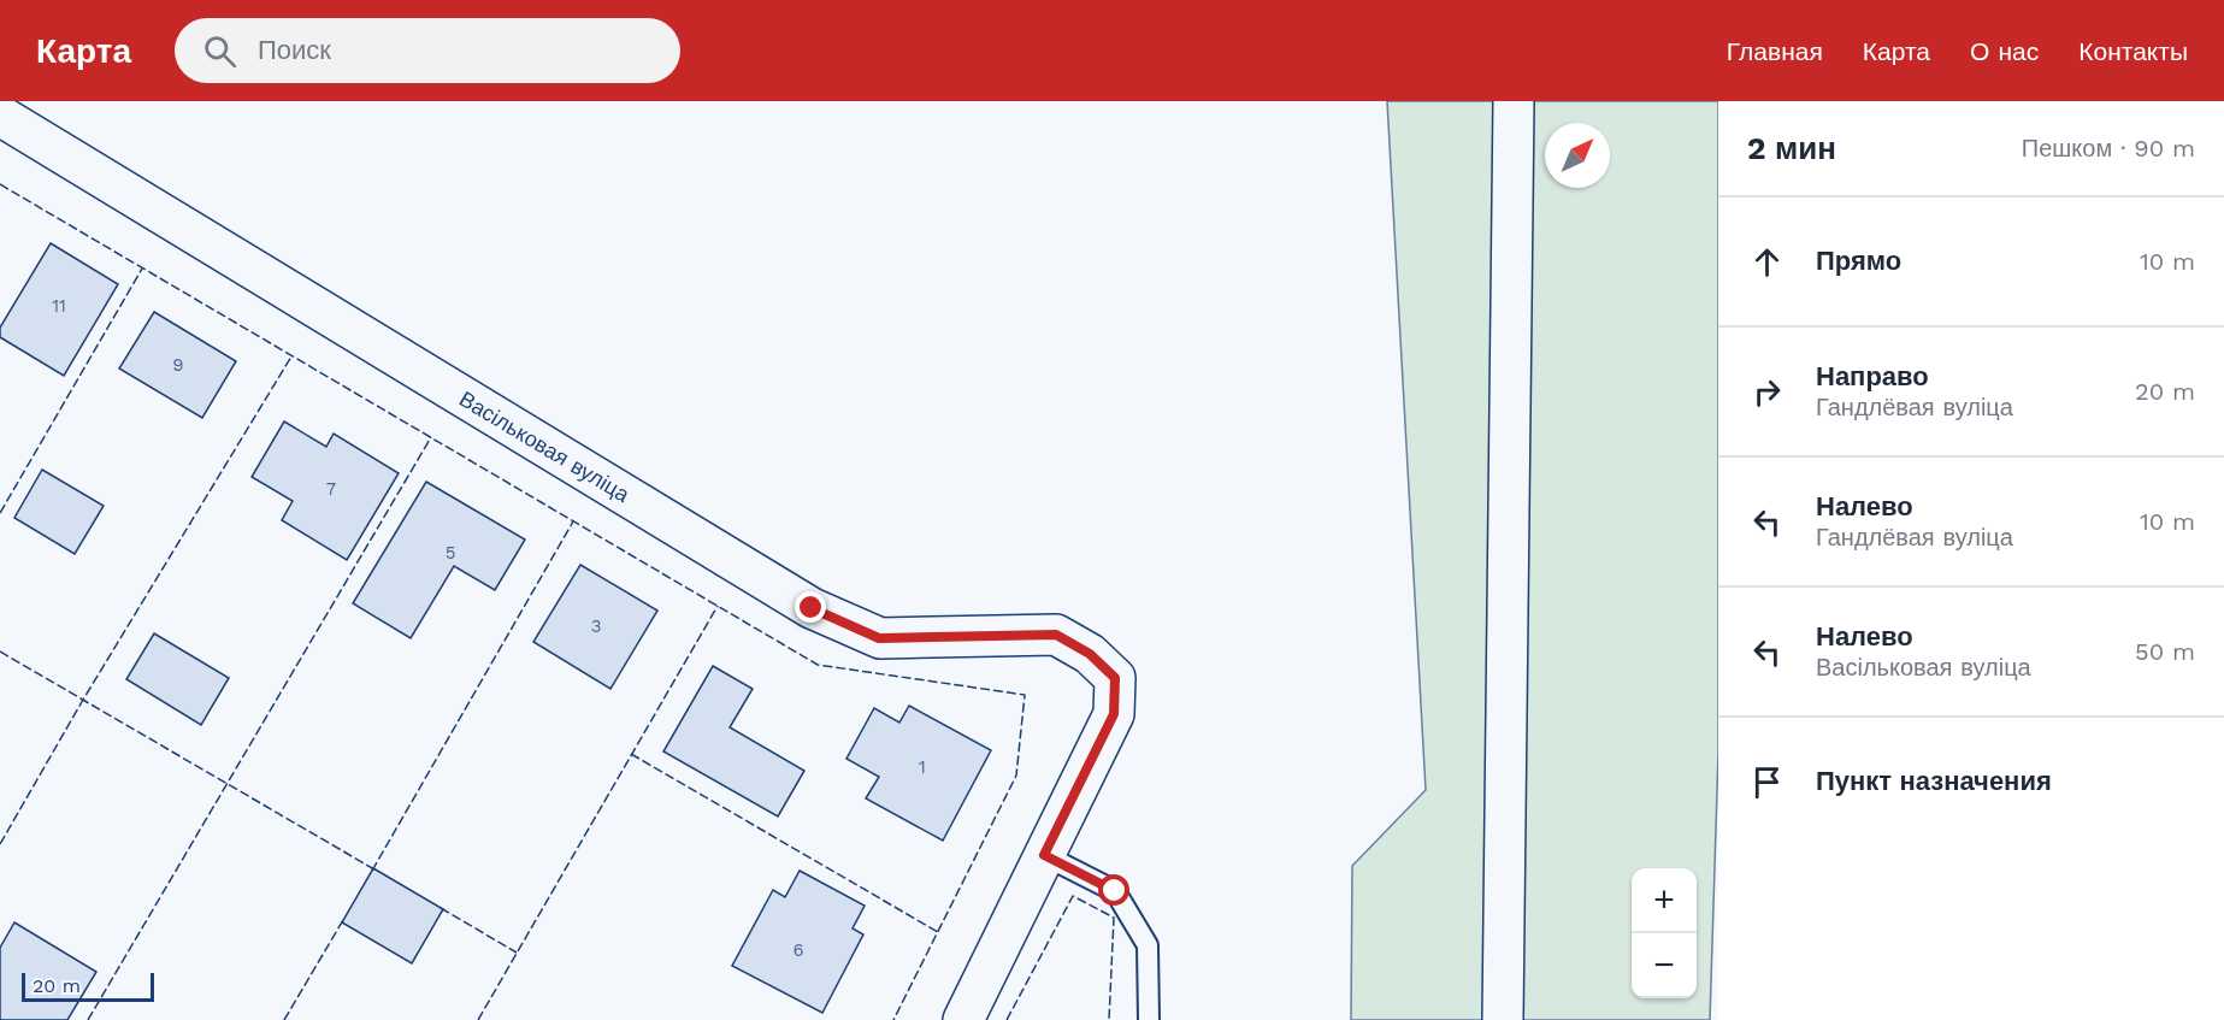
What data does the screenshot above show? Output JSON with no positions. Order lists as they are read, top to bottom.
{
  "streets": {
    "street": ["Васільковая вуліца"]
  },
  "house_numbers": [
    "11",
    "9",
    "7",
    "5",
    "3",
    "1",
    "6"
  ],
  "scale_bar": "20 m",
  "north": "top right",
  "page": {
    "header": "Карта",
    "search": "Поиск",
    "nav": [
      "Главная",
      "Карта",
      "О нас",
      "Контакты"
    ],
    "heading": ["2 мин", "Пешком · 90 m"],
    "list": [
      ["Прямо", "10 m"],
      ["Направо", "Гандлёвая вуліца", "20 m"],
      ["Налево", "Гандлёвая вуліца", "10 m"],
      ["Налево", "Васільковая вуліца", "50 m"],
      "Пункт назначения"
    ],
    "map_buttons": ["+", "−"],
    "scale": "20 m"
  }
}
